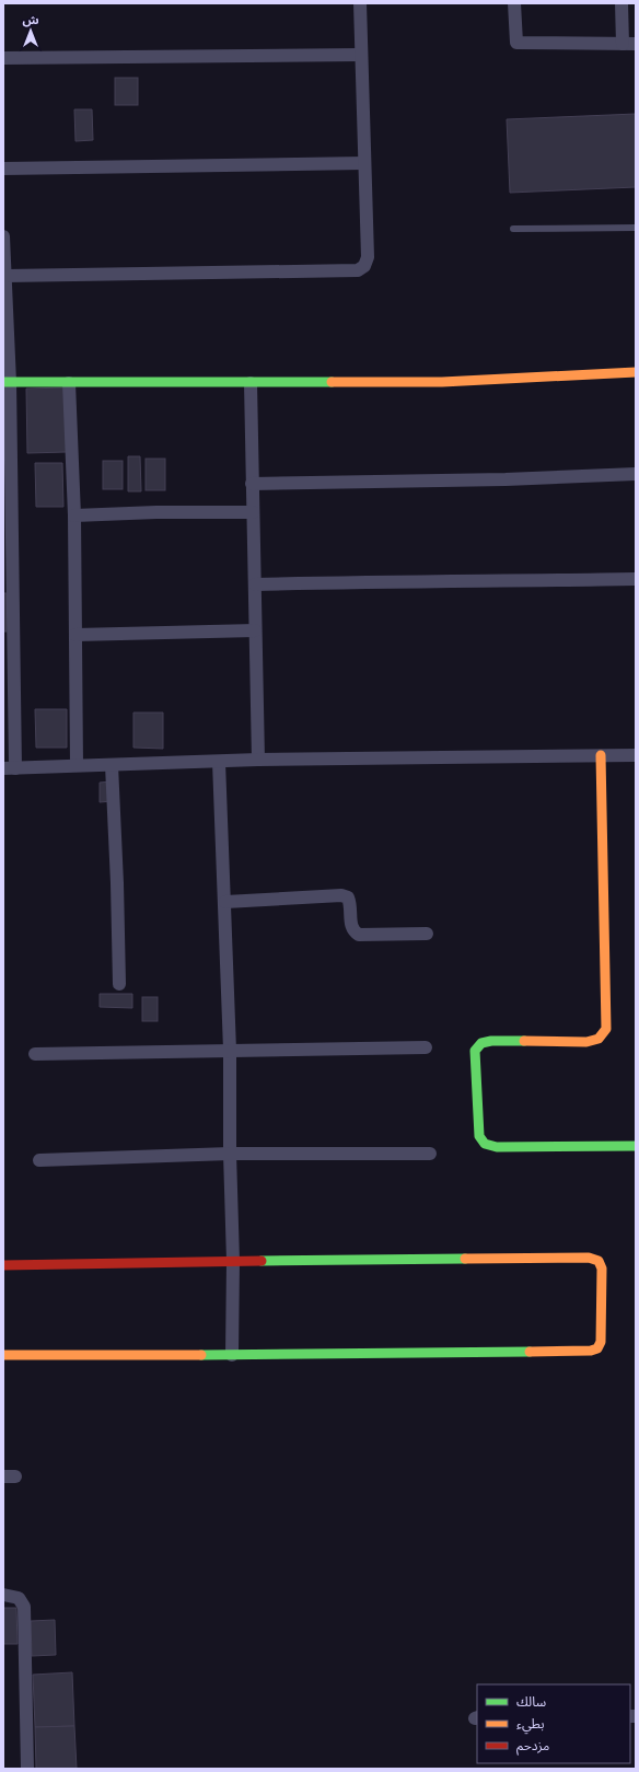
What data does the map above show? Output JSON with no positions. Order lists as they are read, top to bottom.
{
  "legend": ["سالك", "بطيء", "مزدحم"],
  "north": "top"
}
